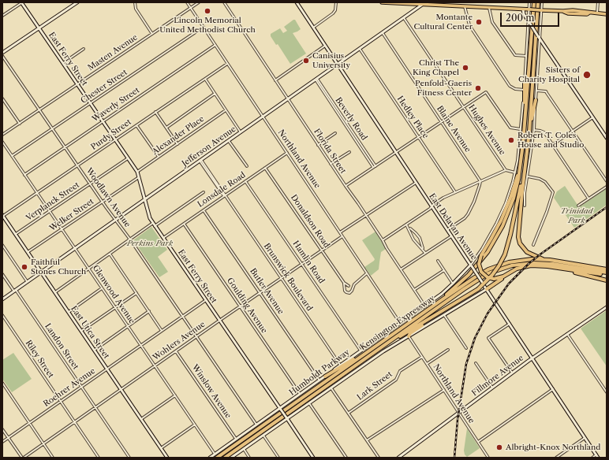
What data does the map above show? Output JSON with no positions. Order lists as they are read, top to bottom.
{
  "streets": {
    "highway": ["Kensington Expressway"],
    "street": [
      "Masten Avenue",
      "East Ferry Street",
      "Chester Street",
      "Waverly Street",
      "Hedley Place",
      "Beverly Road",
      "Blaine Avenue",
      "Hughes Avenue",
      "Purdy Street",
      "Alexander Place",
      "Jefferson Avenue",
      "Florida Street",
      "Northland Avenue",
      "Lonsdale Road",
      "Woodlawn Avenue",
      "Verplanck Street",
      "Welker Street",
      "Donaldson Road",
      "East Delavan Avenue",
      "Hamlin Road",
      "Brunswick Boulevard",
      "Butler Avenue",
      "Glenwood Avenue",
      "Goulding Avenue",
      "East Utica Street",
      "Wohlers Avenue",
      "Landon Street",
      "Riley Street",
      "Humboldt Parkway",
      "Fillmore Avenue",
      "Lark Street",
      "Roehrer Avenue",
      "Winslow Avenue"
    ]
  },
  "crossings": [
    ["Masten Avenue", "East Ferry Street"],
    ["Masten Avenue", "Northland Avenue"],
    ["Masten Avenue", "Woodlawn Avenue"],
    ["East Ferry Street", "Chester Street"],
    ["East Ferry Street", "Waverly Street"],
    ["East Ferry Street", "Purdy Street"],
    ["East Ferry Street", "Alexander Place"],
    ["East Ferry Street", "Jefferson Avenue"],
    ["East Ferry Street", "Lonsdale Road"],
    ["East Ferry Street", "Verplanck Street"],
    ["East Ferry Street", "Welker Street"],
    ["East Ferry Street", "Wohlers Avenue"],
    ["East Ferry Street", "Humboldt Parkway"],
    ["East Ferry Street", "Roehrer Avenue"],
    ["Chester Street", "Northland Avenue"],
    ["Chester Street", "Woodlawn Avenue"],
    ["Chester Street", "Glenwood Avenue"],
    ["Waverly Street", "Northland Avenue"],
    ["Waverly Street", "Woodlawn Avenue"],
    ["Waverly Street", "Glenwood Avenue"],
    ["Hedley Place", "Jefferson Avenue"],
    ["Beverly Road", "Jefferson Avenue"],
    ["Blaine Avenue", "Jefferson Avenue"],
    ["Hughes Avenue", "Jefferson Avenue"],
    ["Purdy Street", "Northland Avenue"],
    ["Purdy Street", "Woodlawn Avenue"],
    ["Purdy Street", "Glenwood Avenue"],
    ["Purdy Street", "East Utica Street"],
    ["Jefferson Avenue", "Florida Street"],
    ["Jefferson Avenue", "Northland Avenue"],
    ["Jefferson Avenue", "Woodlawn Avenue"],
    ["Jefferson Avenue", "East Delavan Avenue"],
    ["Jefferson Avenue", "Brunswick Boulevard"],
    ["Jefferson Avenue", "Glenwood Avenue"],
    ["Jefferson Avenue", "East Utica Street"],
    ["Jefferson Avenue", "Landon Street"],
    ["Florida Street", "Humboldt Parkway"],
    ["Northland Avenue", "Lonsdale Road"],
    ["Northland Avenue", "Wohlers Avenue"],
    ["Northland Avenue", "Humboldt Parkway"],
    ["Northland Avenue", "Fillmore Avenue"],
    ["Northland Avenue", "Lark Street"],
    ["Lonsdale Road", "Donaldson Road"],
    ["Lonsdale Road", "Hamlin Road"],
    ["Lonsdale Road", "Brunswick Boulevard"],
    ["Lonsdale Road", "Butler Avenue"],
    ["Lonsdale Road", "Goulding Avenue"],
    ["Woodlawn Avenue", "Verplanck Street"],
    ["Woodlawn Avenue", "Welker Street"],
    ["Woodlawn Avenue", "Wohlers Avenue"],
    ["Woodlawn Avenue", "Humboldt Parkway"],
    ["Woodlawn Avenue", "Roehrer Avenue"],
    ["Verplanck Street", "Glenwood Avenue"],
    ["Verplanck Street", "East Utica Street"],
    ["Welker Street", "Glenwood Avenue"],
    ["Welker Street", "East Utica Street"],
    ["Donaldson Road", "Wohlers Avenue"],
    ["East Delavan Avenue", "Humboldt Parkway"],
    ["East Delavan Avenue", "Fillmore Avenue"],
    ["Hamlin Road", "Wohlers Avenue"],
    ["Hamlin Road", "Humboldt Parkway"],
    ["Brunswick Boulevard", "Wohlers Avenue"],
    ["Brunswick Boulevard", "Humboldt Parkway"],
    ["Butler Avenue", "Wohlers Avenue"],
    ["Butler Avenue", "Humboldt Parkway"],
    ["Glenwood Avenue", "Wohlers Avenue"],
    ["Glenwood Avenue", "Humboldt Parkway"],
    ["Glenwood Avenue", "Roehrer Avenue"],
    ["Goulding Avenue", "Wohlers Avenue"],
    ["Goulding Avenue", "Humboldt Parkway"],
    ["East Utica Street", "Wohlers Avenue"],
    ["East Utica Street", "Roehrer Avenue"],
    ["Wohlers Avenue", "Landon Street"],
    ["Wohlers Avenue", "Riley Street"],
    ["Wohlers Avenue", "Winslow Avenue"],
    ["Landon Street", "Roehrer Avenue"],
    ["Riley Street", "Roehrer Avenue"],
    ["Humboldt Parkway", "Winslow Avenue"]
  ],
  "parks": ["Trinidad Park", "Perkins Park"],
  "places": [
    "Lincoln Memorial United Methodist Church",
    "Montante Cultural Center",
    "Canisius University",
    "Christ The King Chapel",
    "Sisters of Charity Hospital",
    "Penfold-Gaeris Fitness Center",
    "Robert T. Coles House and Studio",
    "Faithful Stones Church",
    "Albright-Knox Northland"
  ],
  "scale_bar": "200 m"
}
